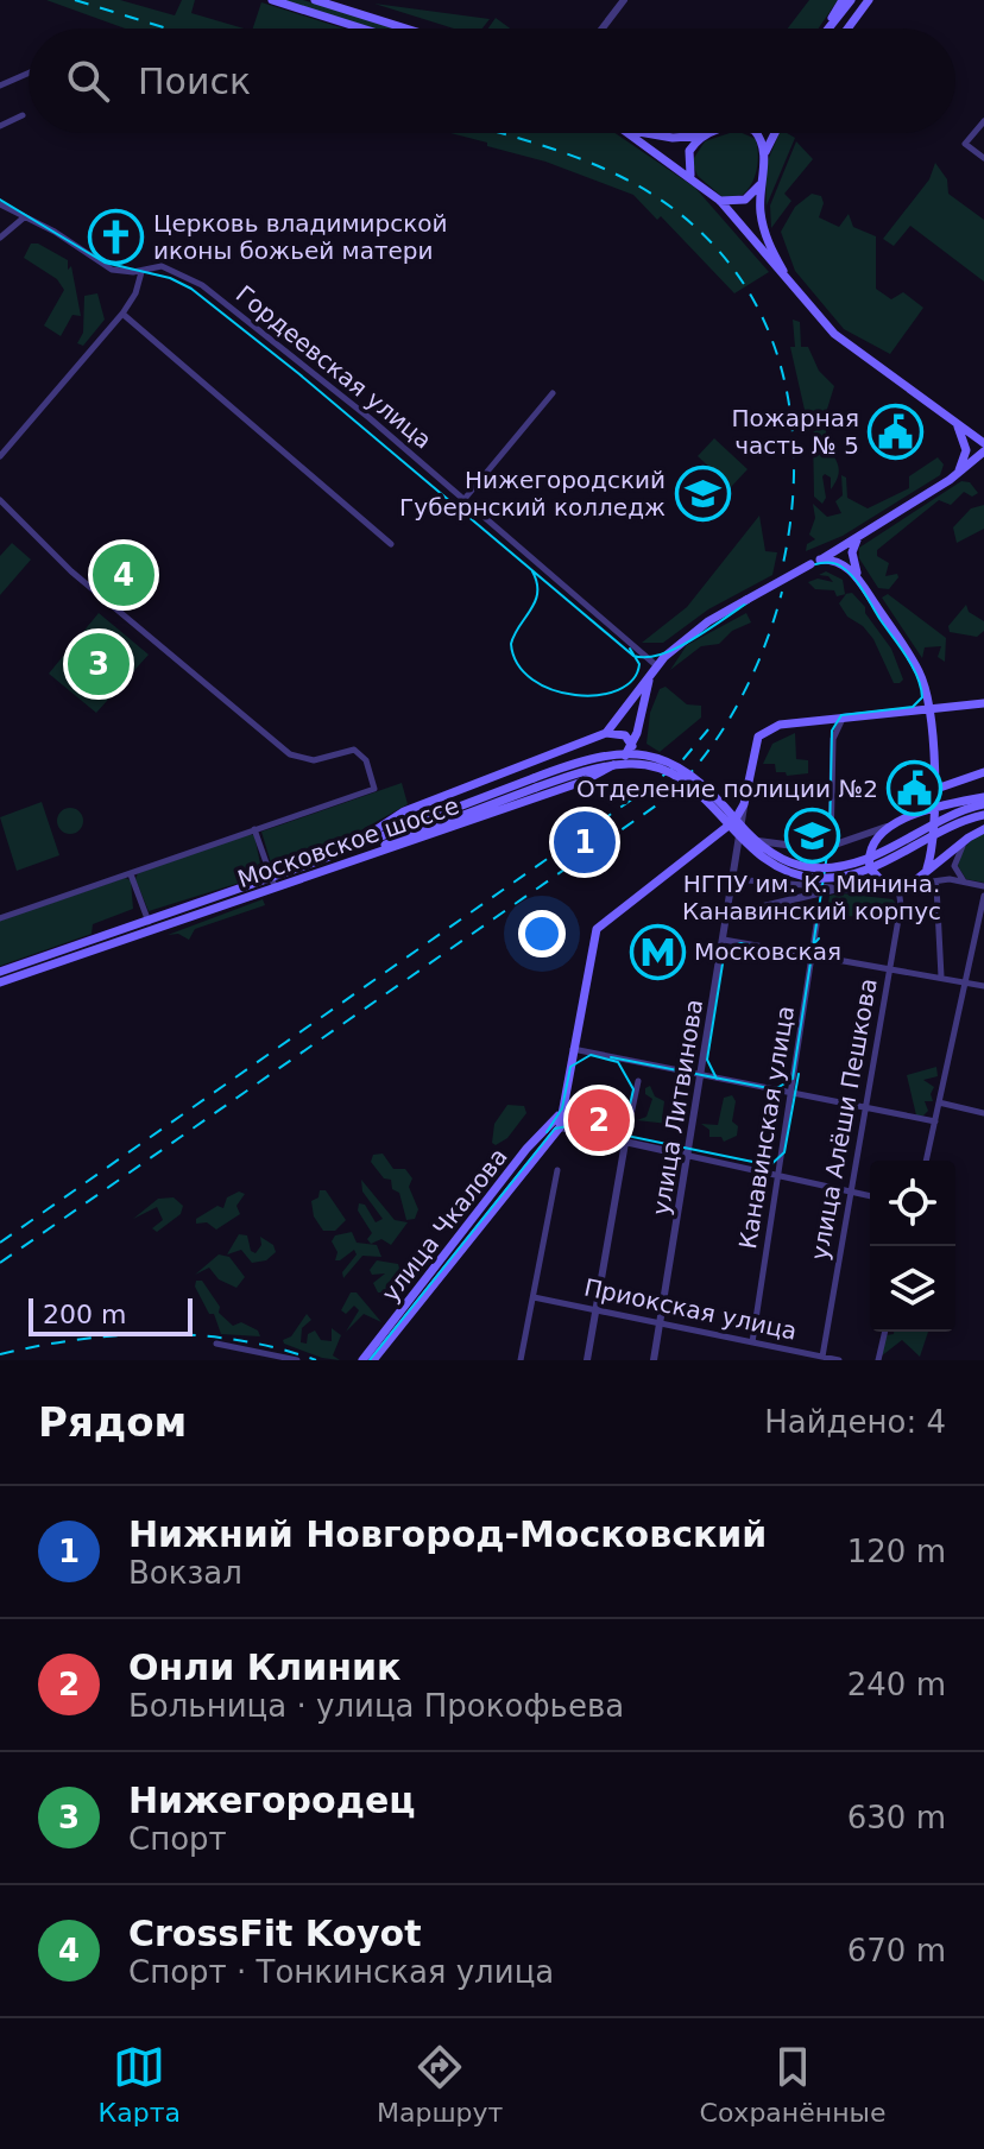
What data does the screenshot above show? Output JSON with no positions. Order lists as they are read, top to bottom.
{
  "streets": {
    "main road": ["Московское шоссе", "улица Чкалова"],
    "street": [
      "Гордеевская улица",
      "улица Литвинова",
      "улица Алёши Пешкова",
      "Канавинская улица",
      "Приокская улица"
    ]
  },
  "crossings": [
    ["Гордеевская улица", "Московское шоссе"],
    ["улица Литвинова", "Приокская улица"],
    ["улица Алёши Пешкова", "Приокская улица"],
    ["Канавинская улица", "Приокская улица"]
  ],
  "places": {
    "church": ["Церковь владимирской иконы божьей матери"],
    "public building": ["Пожарная часть № 5", "Отделение полиции №2"],
    "school or university": ["Нижегородский Губернский колледж", "НГПУ им. К. Минина. Канавинский корпус"],
    "metro station": ["Московская"]
  },
  "scale_bar": "200 m",
  "page": {
    "search": "Поиск",
    "pins": [
      "4",
      "3",
      "1",
      "2"
    ],
    "scale": "200 m",
    "heading": ["Рядом", "Найдено: 4"],
    "list": [
      {
        "mark": "1",
        "name": "Нижний Новгород-Московский",
        "note": "Вокзал",
        "value": "120 m"
      },
      {
        "mark": "2",
        "name": "Онли Клиник",
        "note": "Больница · улица Прокофьева",
        "value": "240 m"
      },
      {
        "mark": "3",
        "name": "Нижегородец",
        "note": "Спорт",
        "value": "630 m"
      },
      {
        "mark": "4",
        "name": "CrossFit Koyot",
        "note": "Спорт · Тонкинская улица",
        "value": "670 m"
      }
    ],
    "nav": ["Карта", "Маршрут", "Сохранённые"]
  }
}
